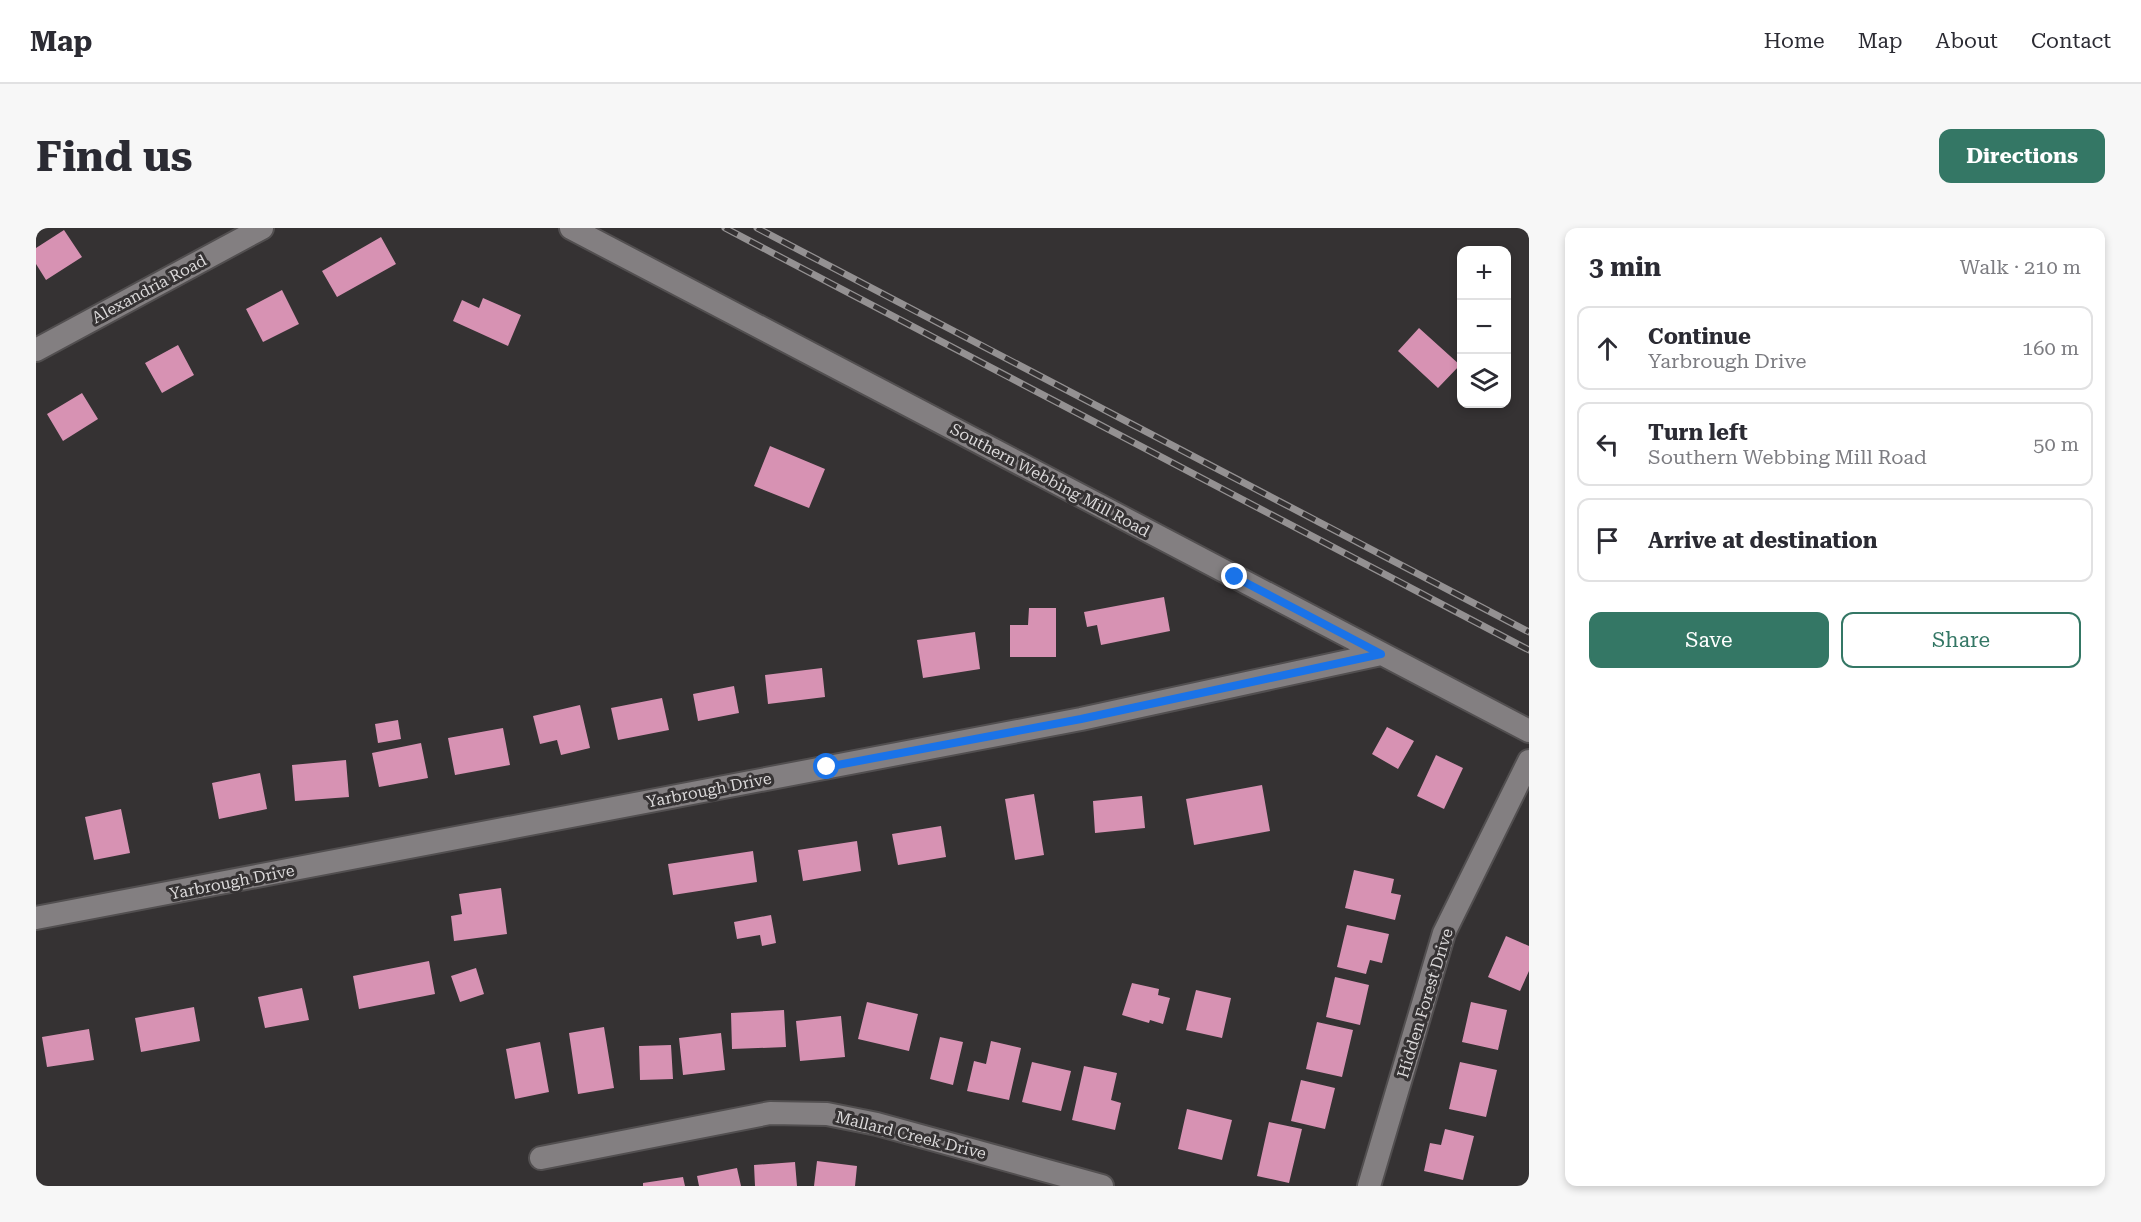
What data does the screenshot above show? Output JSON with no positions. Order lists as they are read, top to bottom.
{
  "streets": {
    "street": [
      "Alexandria Road",
      "Southern Webbing Mill Road",
      "Yarbrough Drive",
      "Hidden Forest Drive",
      "Mallard Creek Drive"
    ]
  },
  "crossings": [
    ["Southern Webbing Mill Road", "Yarbrough Drive"]
  ],
  "page": {
    "header": "Map",
    "nav": [
      "Home",
      "Map",
      "About",
      "Contact"
    ],
    "buttons": [
      "Directions",
      ["Save", "Share"]
    ],
    "title": "Find us",
    "heading": ["3 min", "Walk · 210 m"],
    "map_buttons": ["+", "−"],
    "list": [
      ["Continue", "Yarbrough Drive", "160 m"],
      ["Turn left", "Southern Webbing Mill Road", "50 m"],
      "Arrive at destination"
    ]
  }
}
